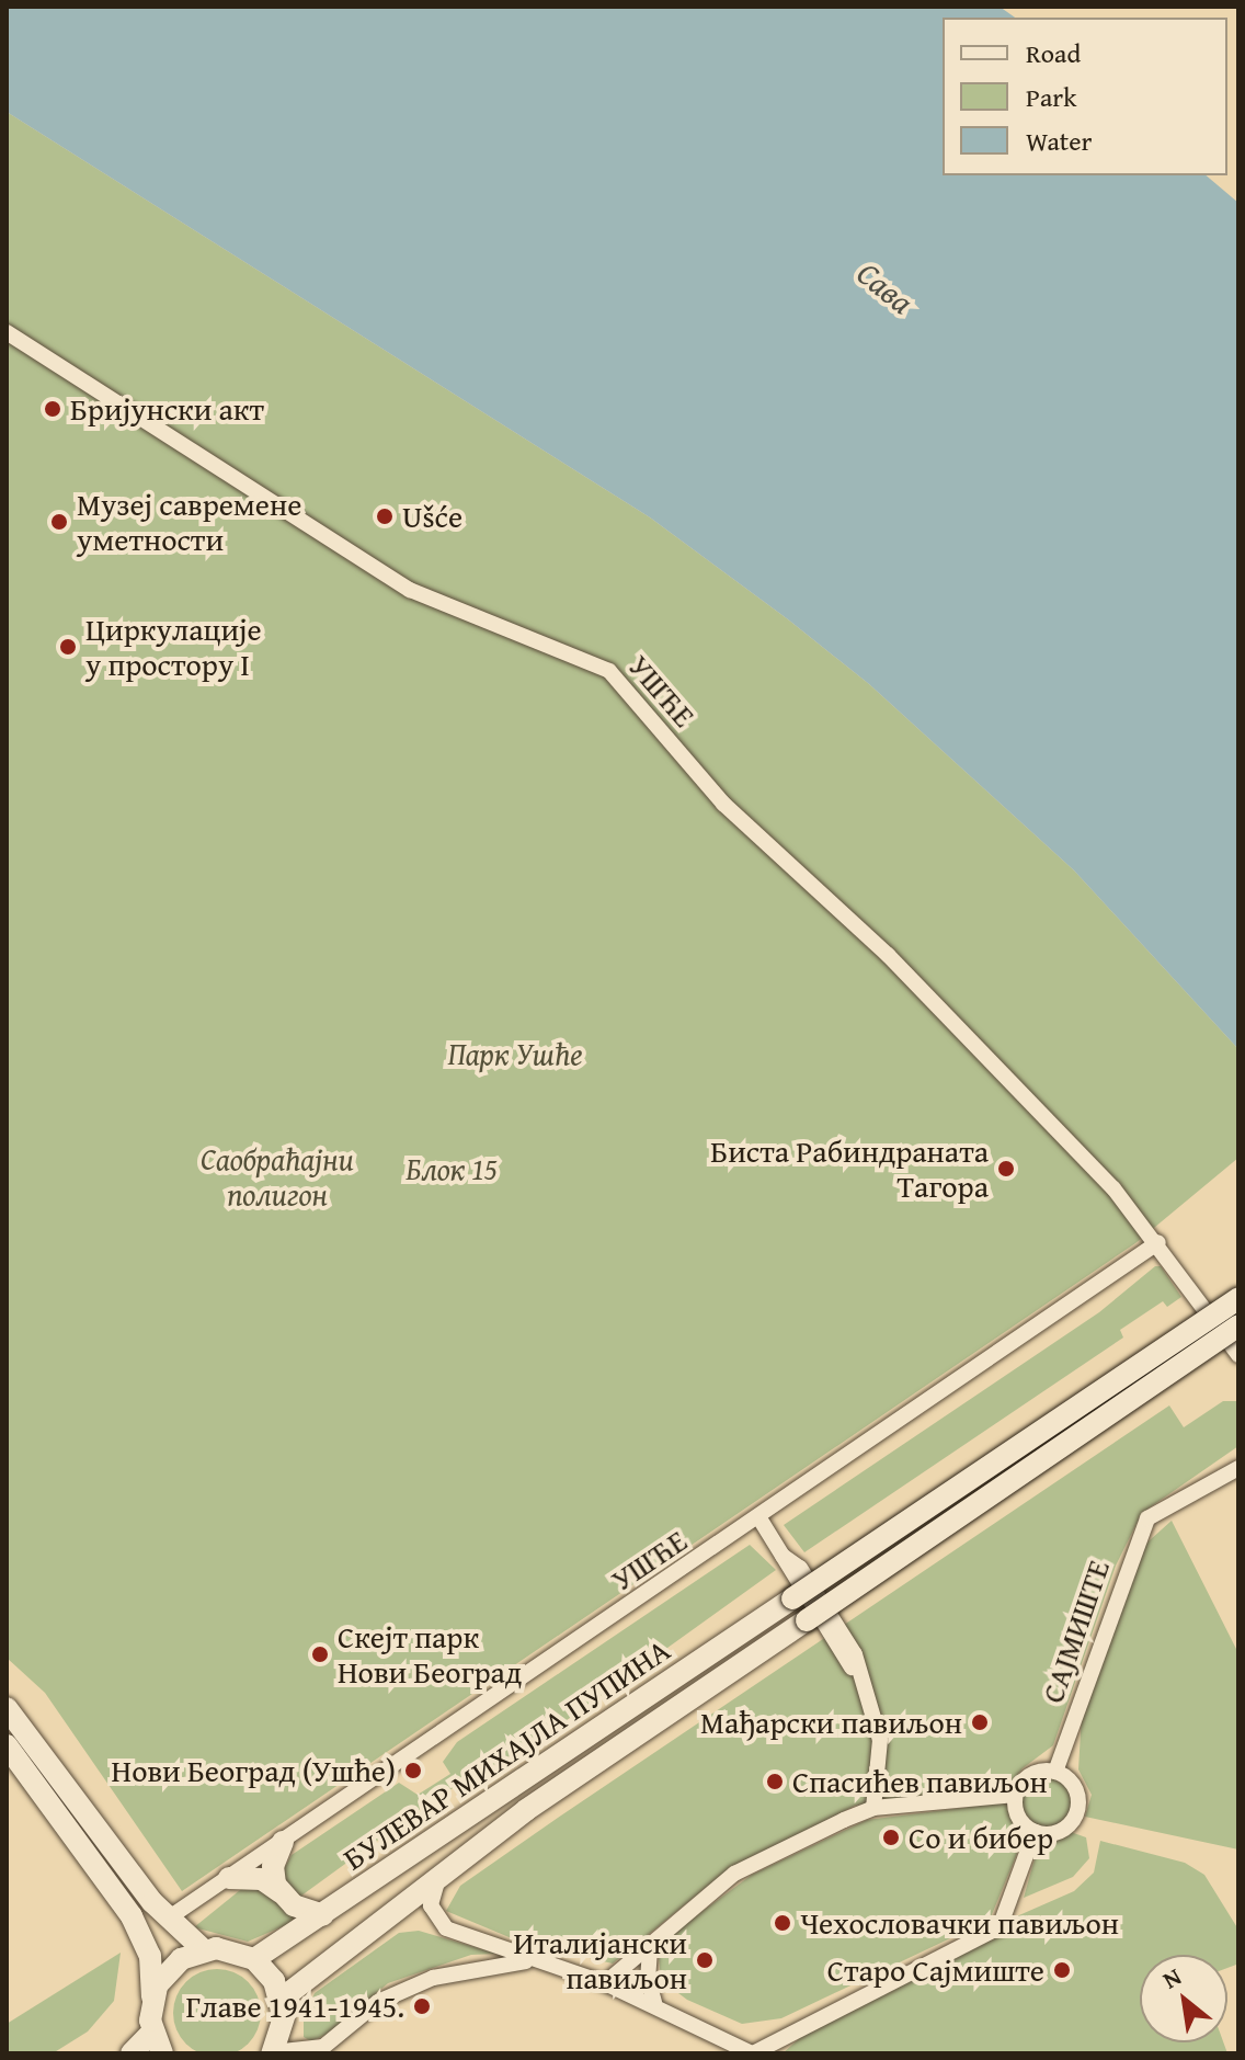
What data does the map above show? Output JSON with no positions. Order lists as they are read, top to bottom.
{
  "streets": {
    "main road": ["БУЛЕВАР МИХАЈЛА ПУПИНА"],
    "street": ["УШЋЕ", "САЈМИШТЕ"]
  },
  "water": ["Сава"],
  "parks": ["Парк Ушће", "Саобраћајни полигон", "Блок 15"],
  "places": [
    "Бријунски акт",
    "Ušće",
    "Музеј савремене уметности",
    "Циркулације у простору I",
    "Биста Рабиндраната Тагора",
    "Скејт парк Нови Београд",
    "Мађарски павиљон",
    "Нови Београд (Ушће)",
    "Спасићев павиљон",
    "Со и бибер",
    "Чехословачки павиљон",
    "Италијански павиљон",
    "Старо Сајмиште",
    "Главе 1941-1945."
  ],
  "legend": ["Road", "Park", "Water"],
  "north": "top left"
}
